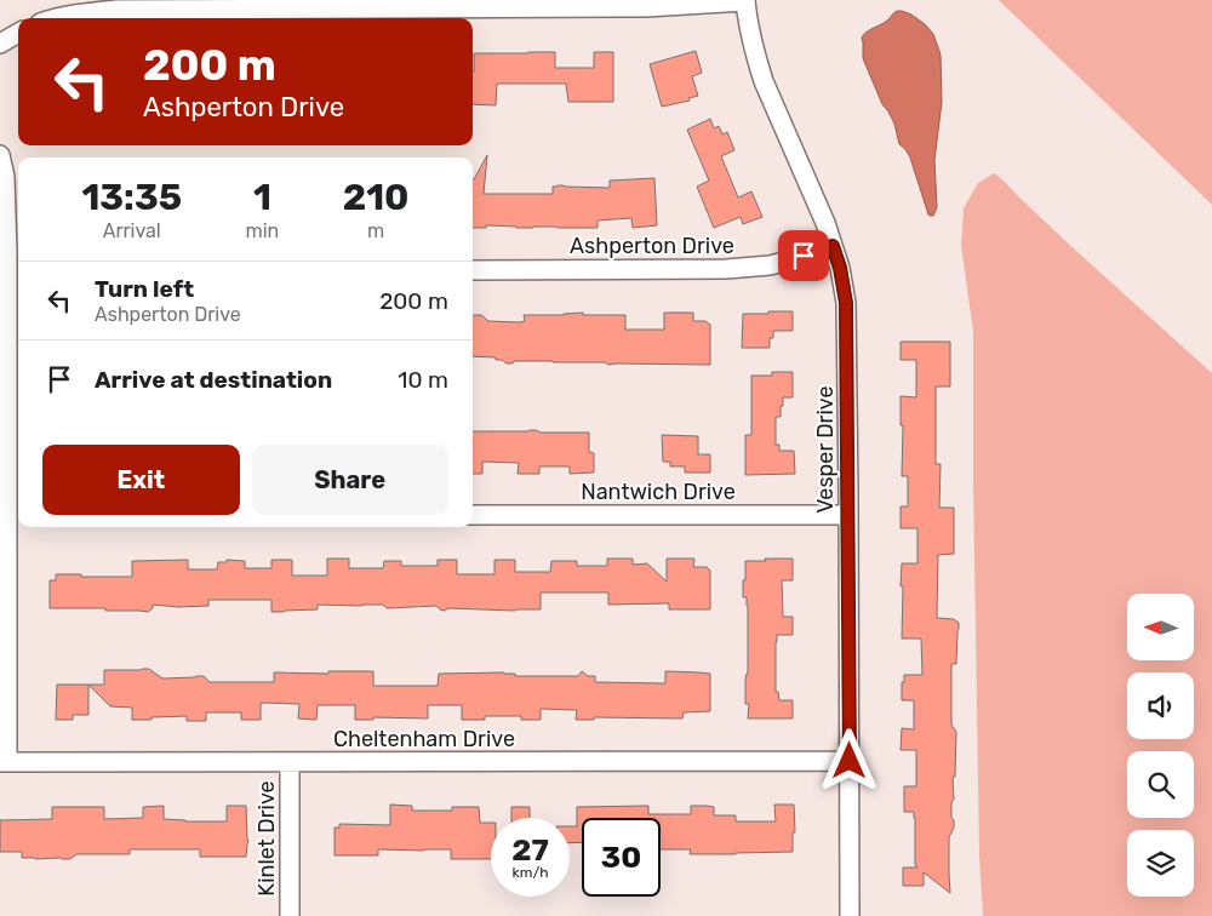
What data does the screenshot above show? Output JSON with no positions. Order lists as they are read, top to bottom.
{
  "streets": {
    "street": [
      "Ashperton Drive",
      "Vesper Drive",
      "Nantwich Drive",
      "Cheltenham Drive",
      "Kinlet Drive"
    ]
  },
  "crossings": [
    ["Ashperton Drive", "Vesper Drive"],
    ["Vesper Drive", "Nantwich Drive"],
    ["Vesper Drive", "Cheltenham Drive"],
    ["Cheltenham Drive", "Kinlet Drive"]
  ],
  "north": "left",
  "page": {
    "turn": ["200 m", "Ashperton Drive"],
    "eta": [
      "13:35",
      "Arrival",
      "1",
      "min",
      "210",
      "m"
    ],
    "list": [
      {
        "name": "Turn left",
        "note": "Ashperton Drive",
        "value": "200 m"
      },
      {
        "name": "Arrive at destination",
        "value": "10 m"
      }
    ],
    "buttons": ["Exit", "Share"],
    "speed": "27 km/h",
    "limit": "30"
  }
}
